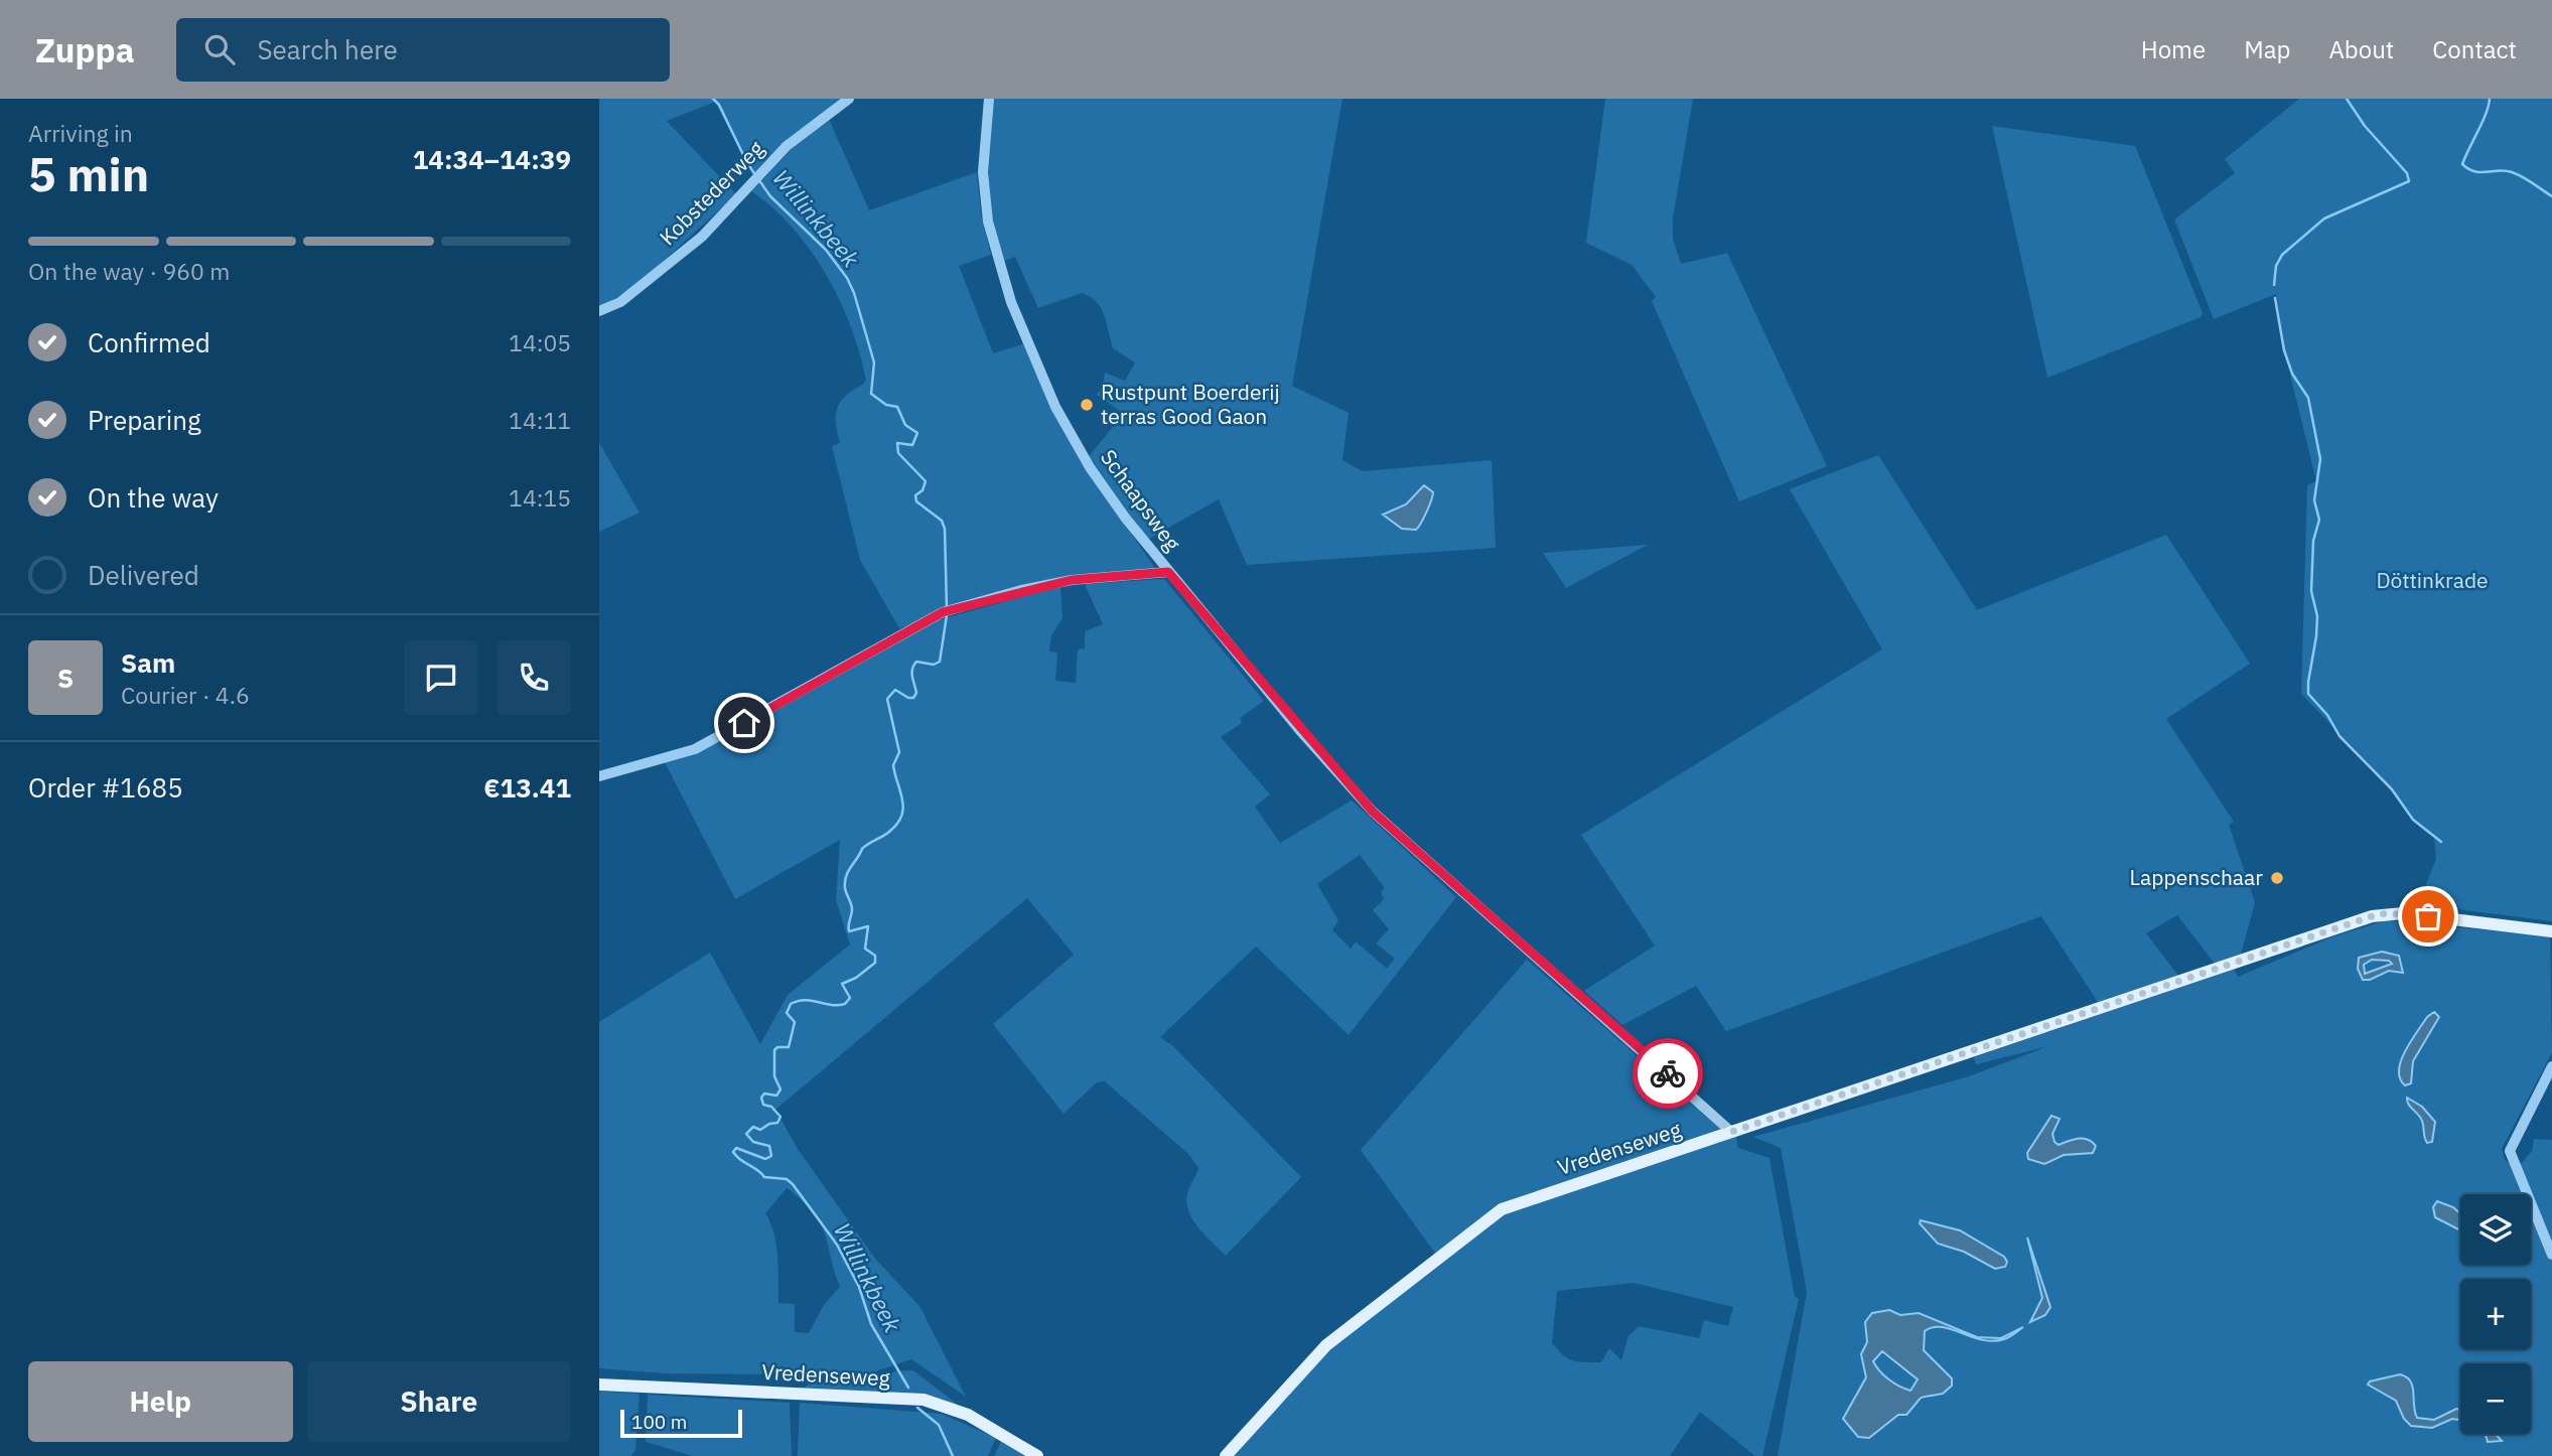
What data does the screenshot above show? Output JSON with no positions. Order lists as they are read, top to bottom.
{
  "streets": {
    "main road": ["Vredenseweg"],
    "street": ["Kobstederweg", "Schaapsweg"]
  },
  "crossings": [
    ["Schaapsweg", "Vredenseweg"]
  ],
  "water": ["Willinkbeek"],
  "parks": ["Döttinkrade"],
  "places": ["Rustpunt Boerderij terras Good Gaon", "Lappenschaar"],
  "scale_bar": "100 m",
  "page": {
    "header": "Zuppa",
    "search": "Search here",
    "nav": [
      "Home",
      "Map",
      "About",
      "Contact"
    ],
    "heading": ["5 min", "Arriving in", "14:34–14:39"],
    "panel": [
      "Sam",
      "Courier · 4.6",
      "Order #1685",
      "€13.41"
    ],
    "bar": "On the way · 960 m",
    "list": [
      ["Confirmed", "14:05"],
      ["Preparing", "14:11"],
      ["On the way", "14:15"],
      "Delivered"
    ],
    "round": "S",
    "map_buttons": ["+", "−"],
    "buttons": ["Help", "Share"],
    "scale": "100 m"
  }
}
